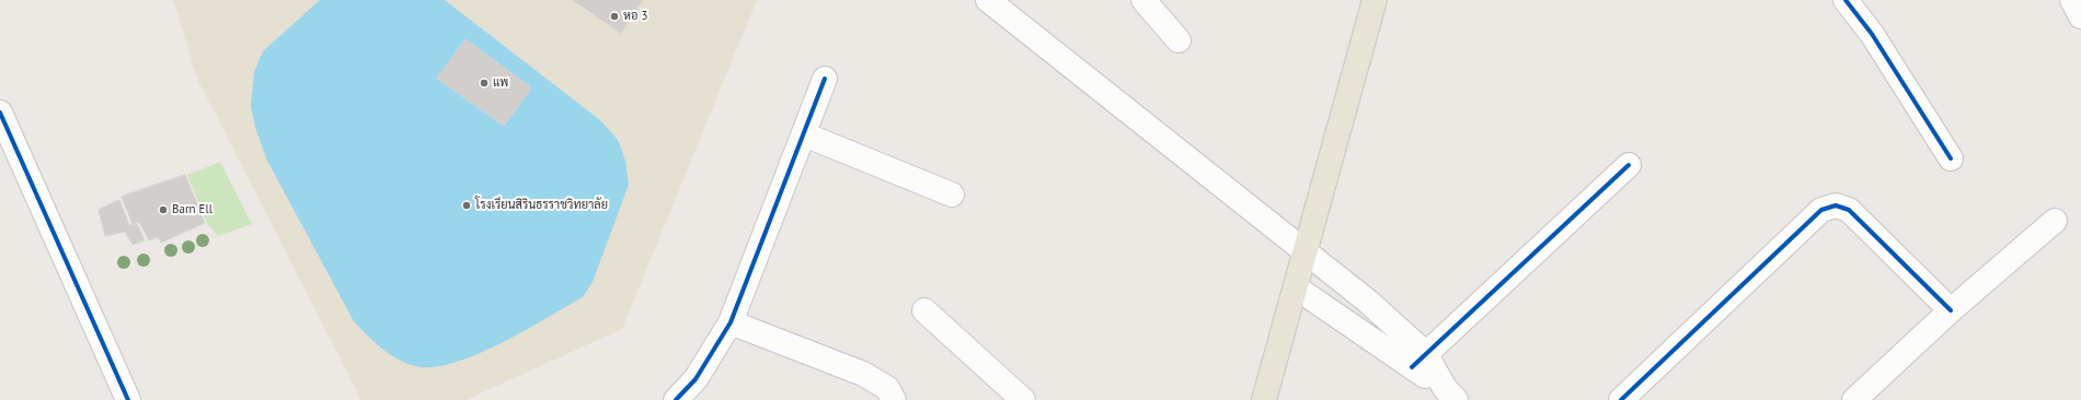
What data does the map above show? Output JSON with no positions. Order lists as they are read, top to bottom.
{
  "places": [
    "หอ 3",
    "แพ",
    "โรงเรียนสิรินธรราชวิทยาลัย",
    "Barn Ell"
  ]
}
